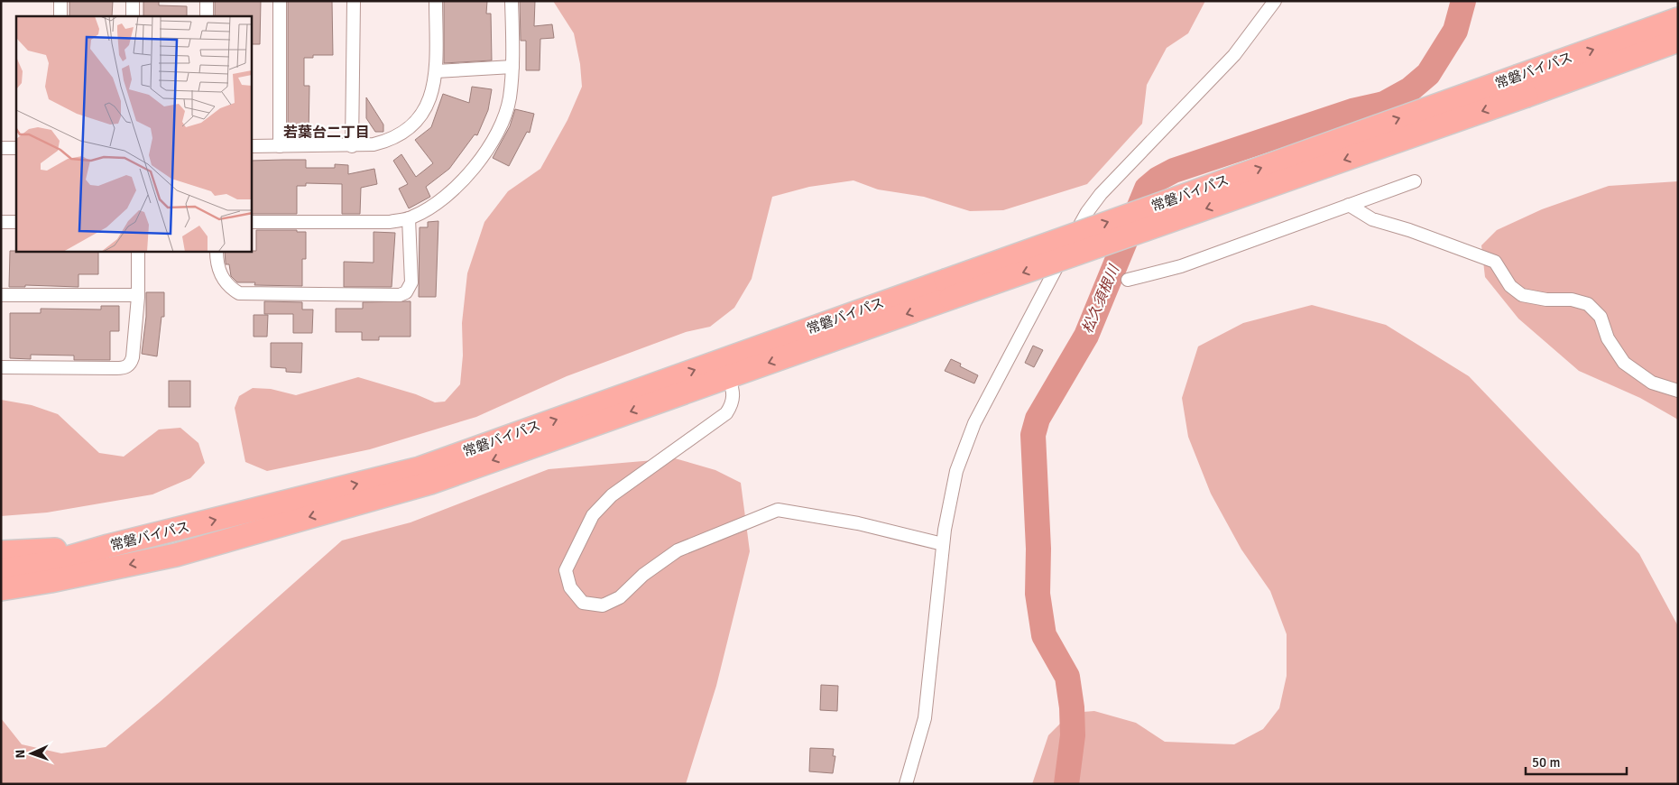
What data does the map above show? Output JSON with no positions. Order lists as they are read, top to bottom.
{
  "streets": {
    "highway": ["常磐バイパス"]
  },
  "districts": ["若葉台二丁目"],
  "water": ["松久須根川"],
  "scale_bar": "50 m",
  "north": "left"
}
